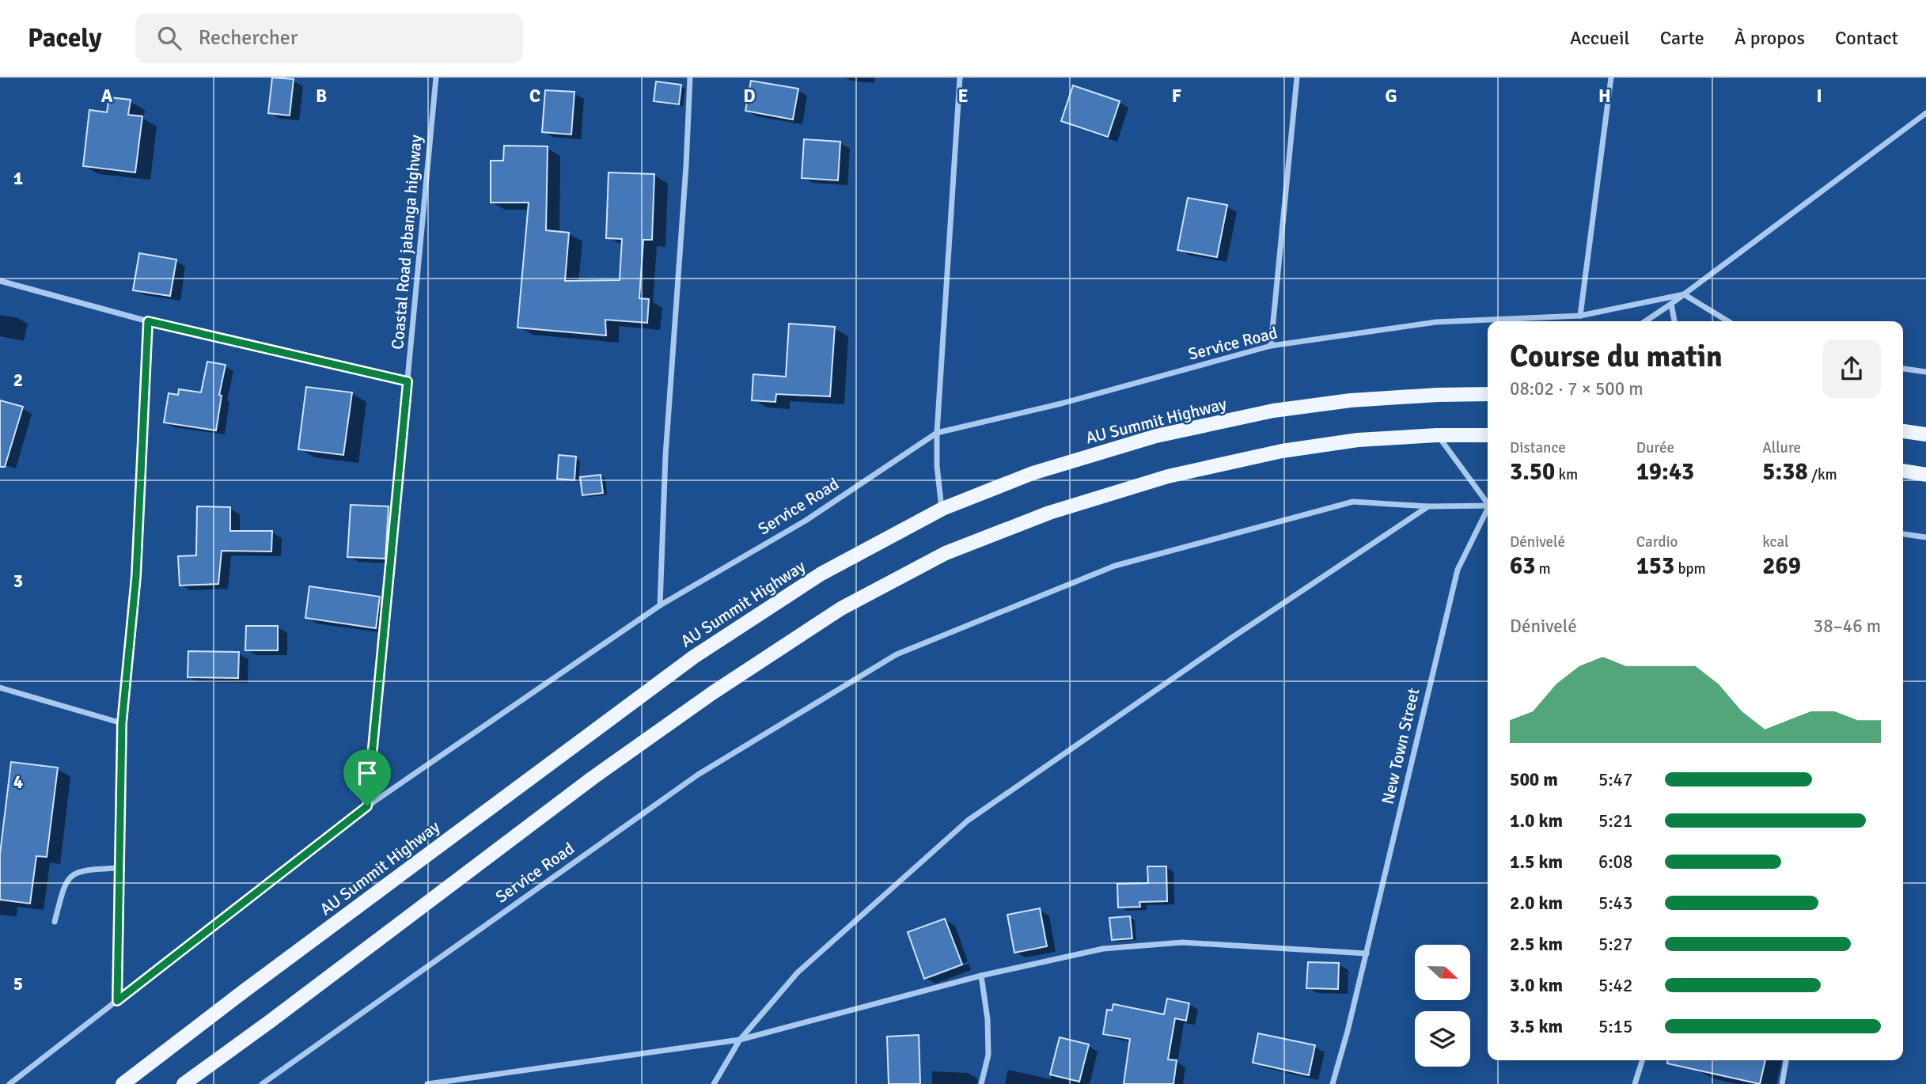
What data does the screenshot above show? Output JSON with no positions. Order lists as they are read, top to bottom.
{
  "streets": {
    "main road": ["AU Summit Highway"],
    "street": ["Coastal Road jabanga highway", "Service Road", "New Town Street"]
  },
  "crossings": [
    ["Coastal Road jabanga highway", "Service Road"]
  ],
  "north": "right",
  "page": {
    "header": "Pacely",
    "search": "Rechercher",
    "nav": [
      "Accueil",
      "Carte",
      "À propos",
      "Contact"
    ],
    "heading": ["Course du matin", "08:02 · 7 × 500 m"],
    "stats": [
      ["Distance", "3.50 km"],
      ["Durée", "19:43"],
      ["Allure", "5:38 /km"],
      ["Dénivelé", "63 m"],
      ["Cardio", "153 bpm"],
      ["kcal", "269"]
    ],
    "chart": ["Dénivelé", "38–46 m"],
    "list": [
      {
        "name": "500 m",
        "note": "5:47"
      },
      {
        "name": "1.0 km",
        "note": "5:21"
      },
      {
        "name": "1.5 km",
        "note": "6:08"
      },
      {
        "name": "2.0 km",
        "note": "5:43"
      },
      {
        "name": "2.5 km",
        "note": "5:27"
      },
      {
        "name": "3.0 km",
        "note": "5:42"
      },
      {
        "name": "3.5 km",
        "note": "5:15"
      }
    ]
  },
  "grid": {
    "columns": [
      "A",
      "B",
      "C",
      "D",
      "E",
      "F",
      "G",
      "H",
      "I"
    ],
    "rows": [
      "1",
      "2",
      "3",
      "4",
      "5"
    ]
  }
}
